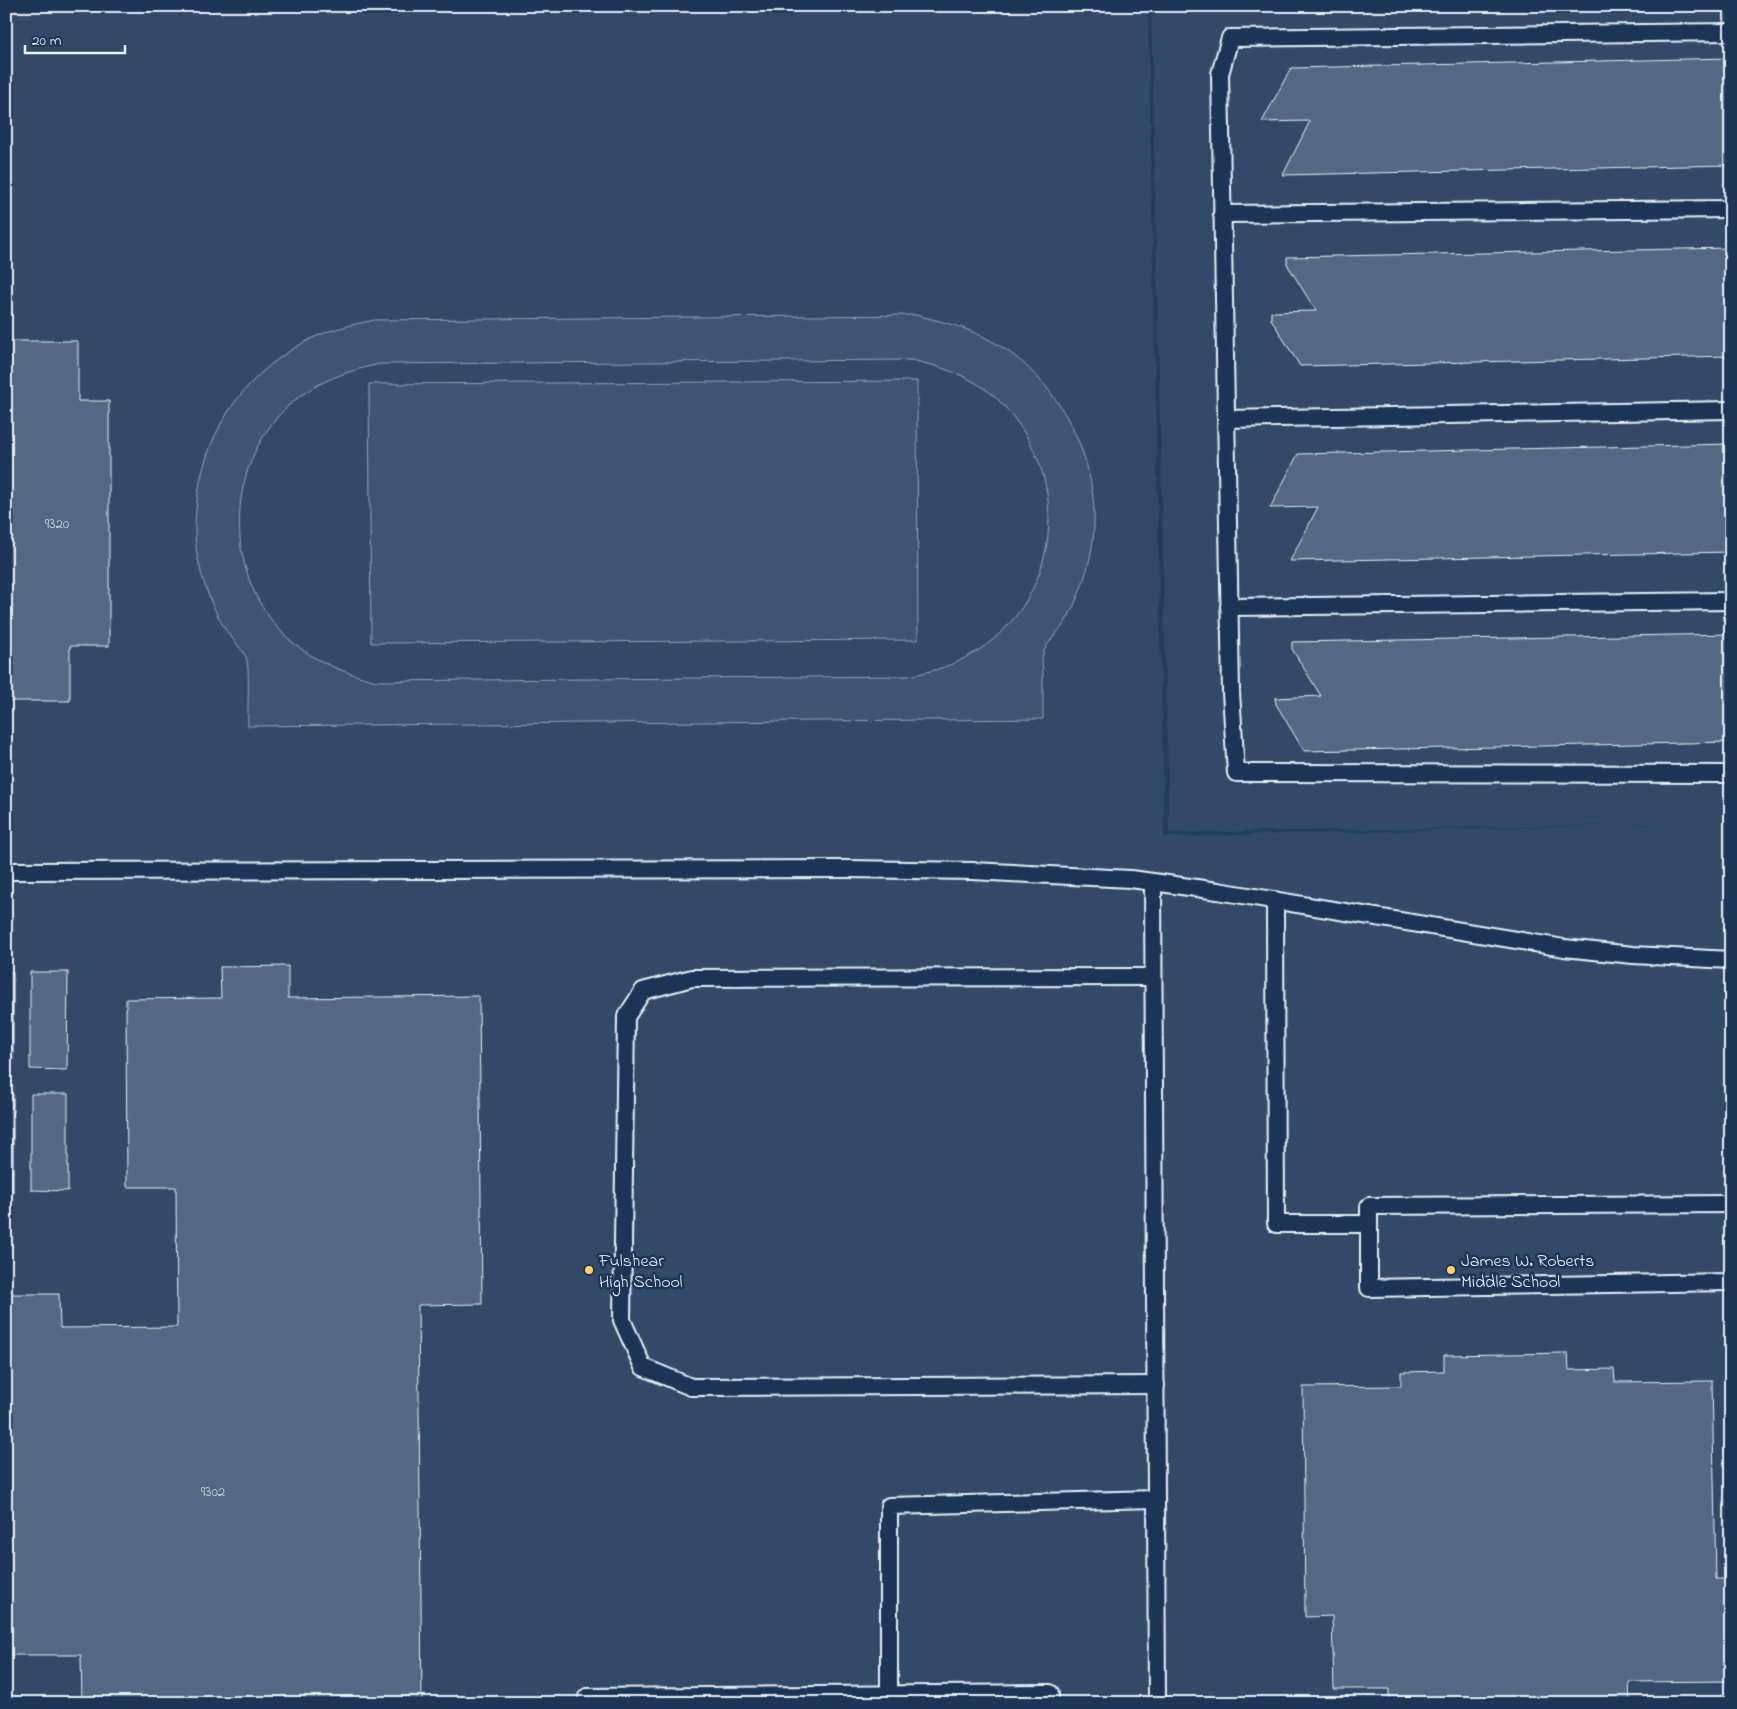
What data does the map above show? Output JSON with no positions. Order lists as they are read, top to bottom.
{
  "places": ["Fulshear High School", "James W. Roberts Middle School"],
  "house_numbers": ["9320", "9302"],
  "scale_bar": "20 m"
}
